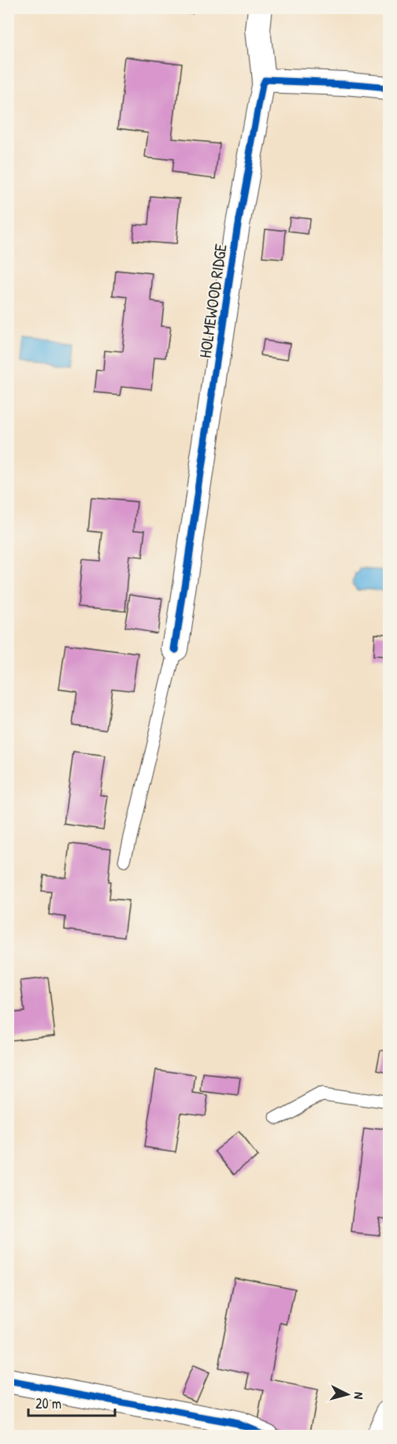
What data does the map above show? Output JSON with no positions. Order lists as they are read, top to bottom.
{
  "streets": {
    "street": ["HOLMEWOOD RIDGE"]
  },
  "scale_bar": "20 m",
  "north": "right"
}
